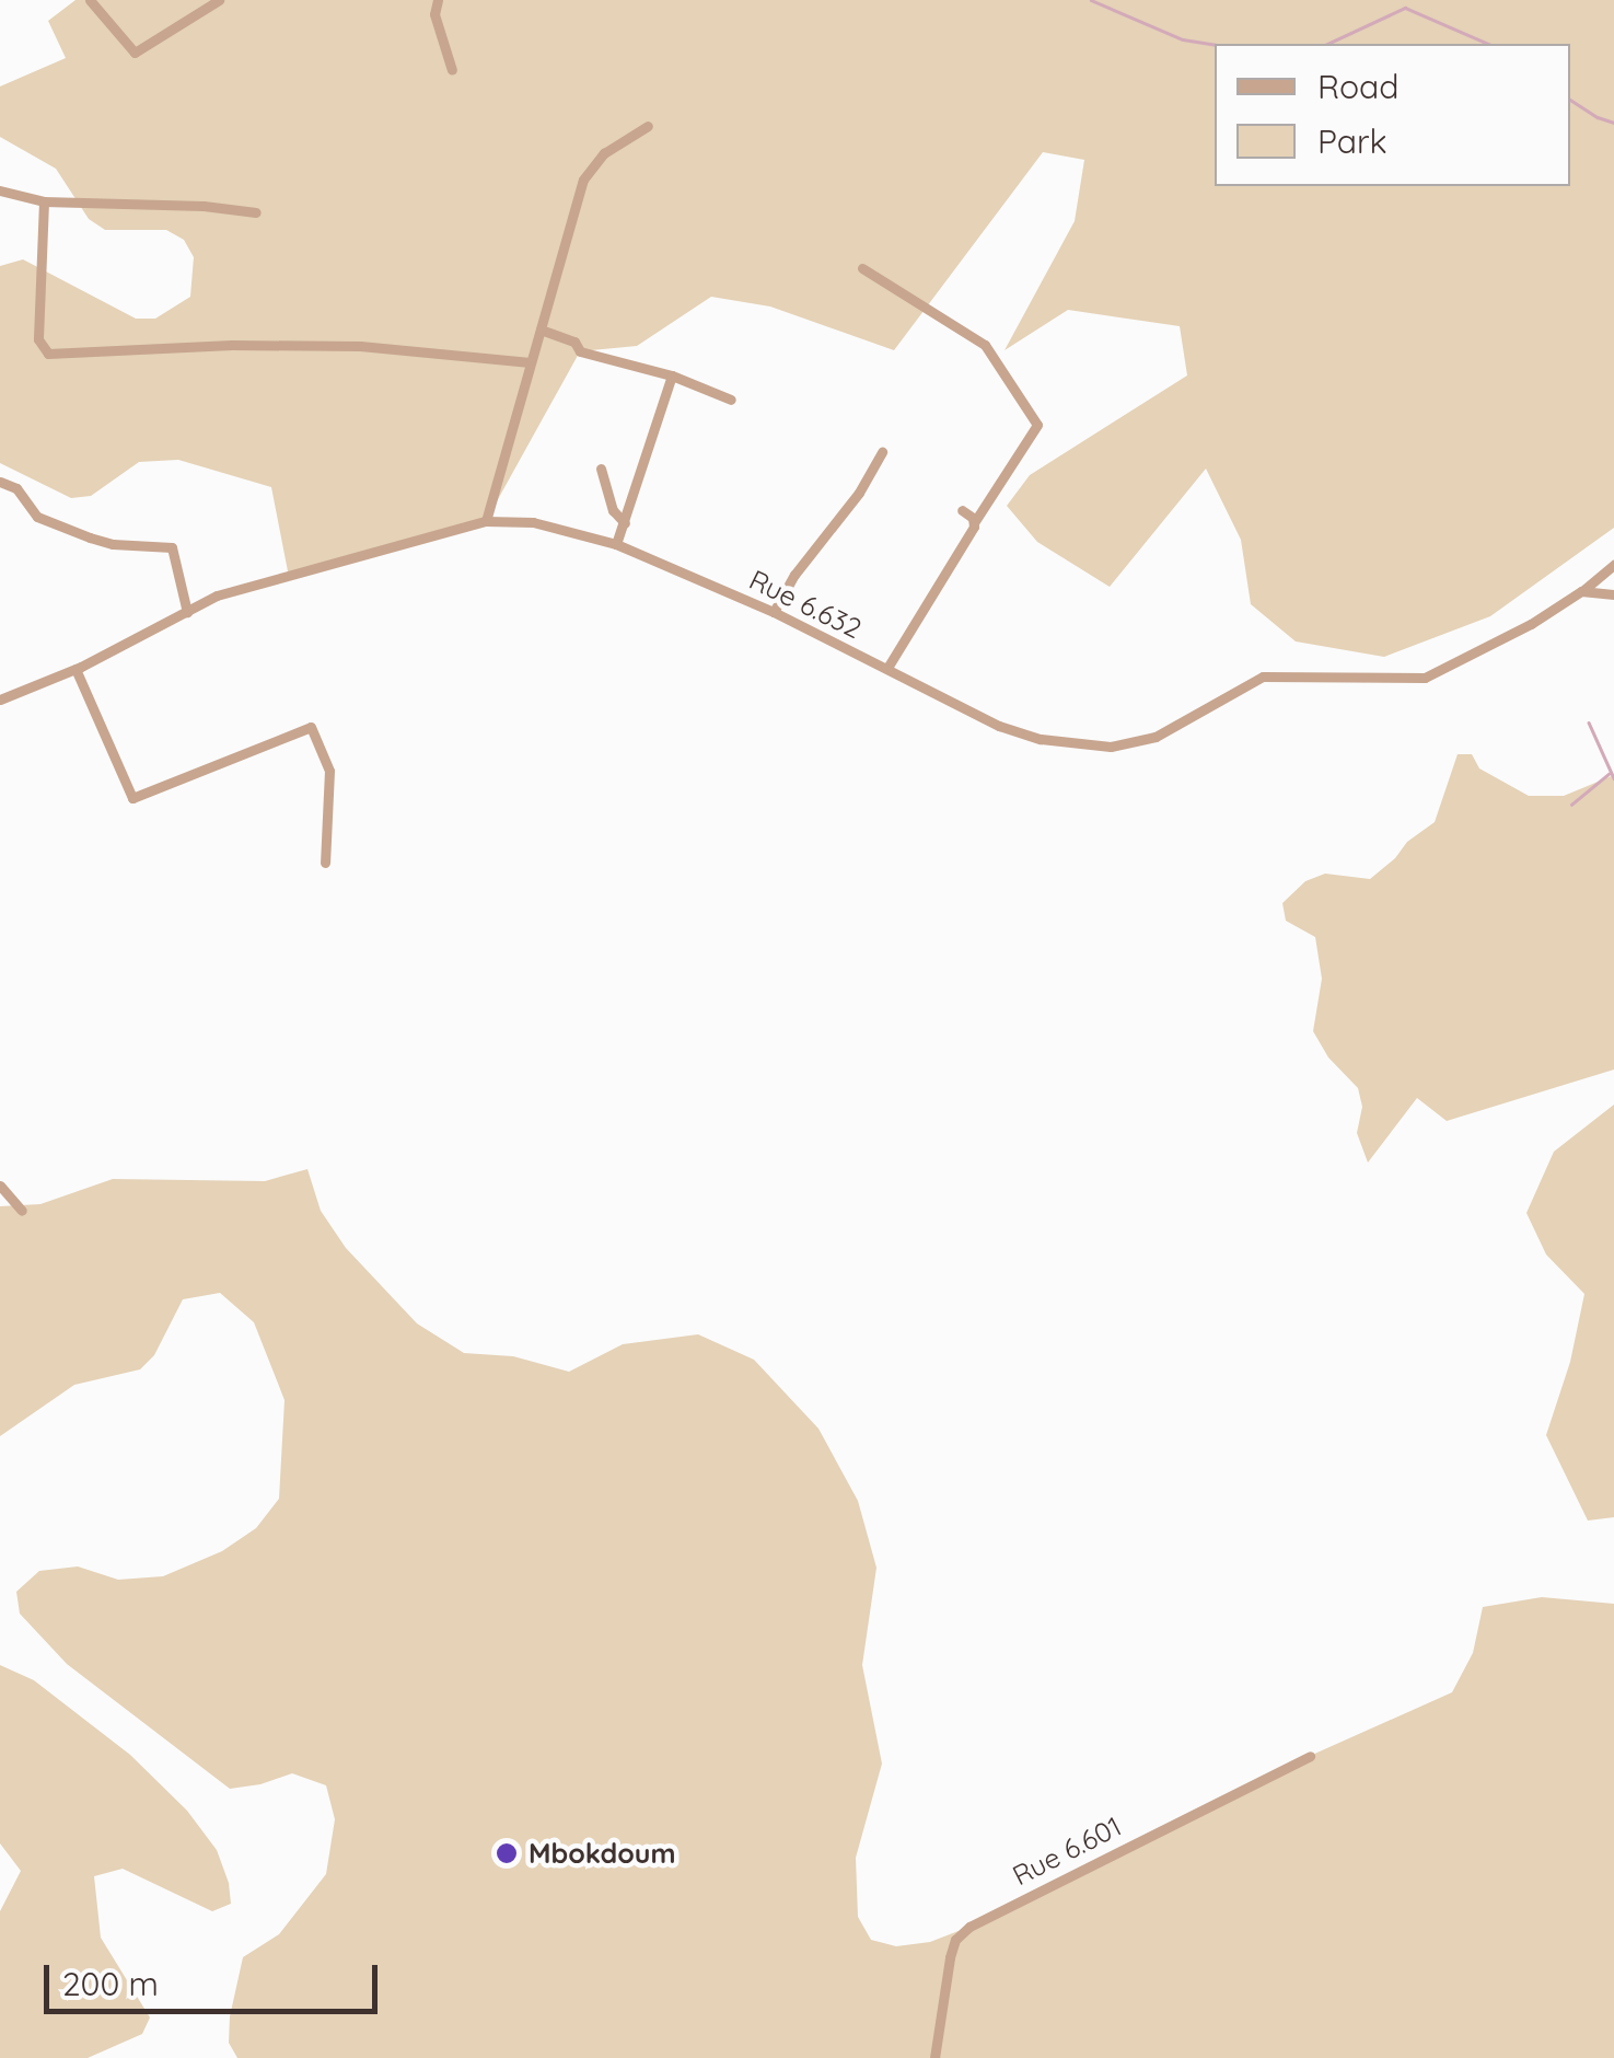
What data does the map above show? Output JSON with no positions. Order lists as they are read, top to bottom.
{
  "streets": {
    "street": ["Rue 6.632", "Rue 6.601"]
  },
  "places": ["Mbokdoum"],
  "legend": ["Road", "Park"],
  "scale_bar": "200 m"
}
